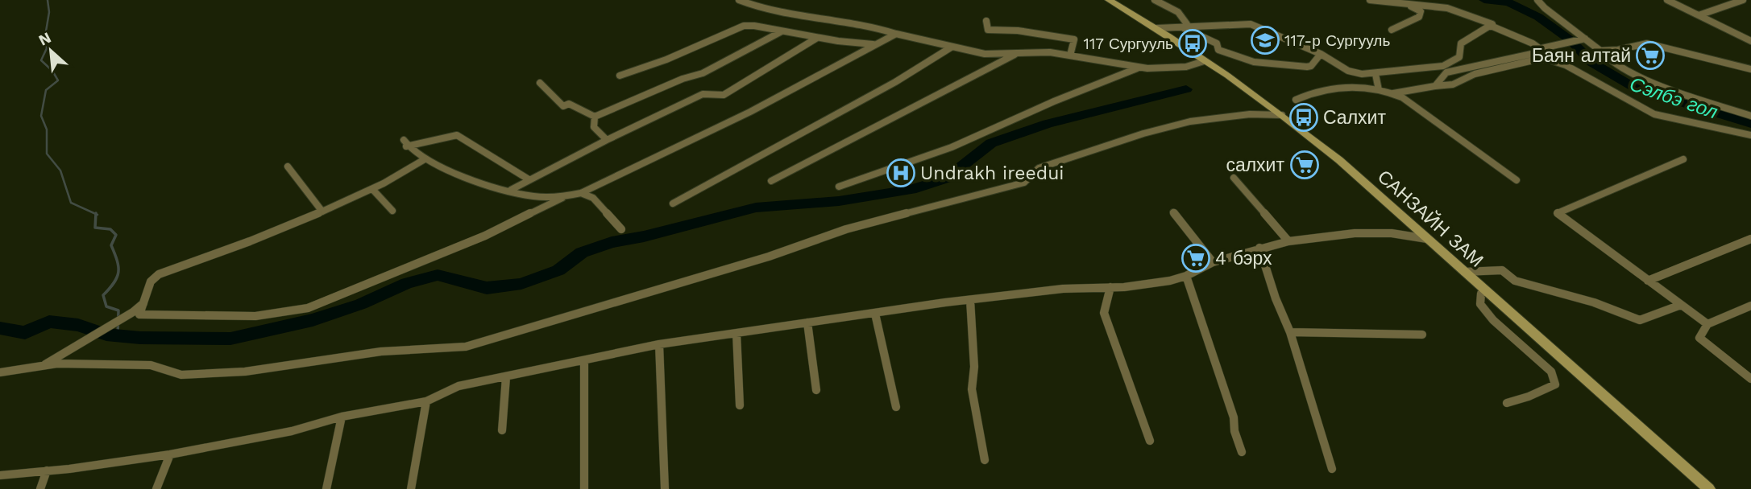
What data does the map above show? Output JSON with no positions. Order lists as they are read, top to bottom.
{
  "streets": {
    "main road": ["САНЗАЙН ЗАМ"]
  },
  "water": ["Сэлбэ гол"],
  "places": {
    "school or university": ["117-р Сургууль"],
    "bus stop": ["117 Сургууль", "Салхит"],
    "supermarket": ["Баян алтай", "салхит", "4 бэрх"],
    "hospital": ["Undrakh ireedui"]
  },
  "north": "top left"
}
